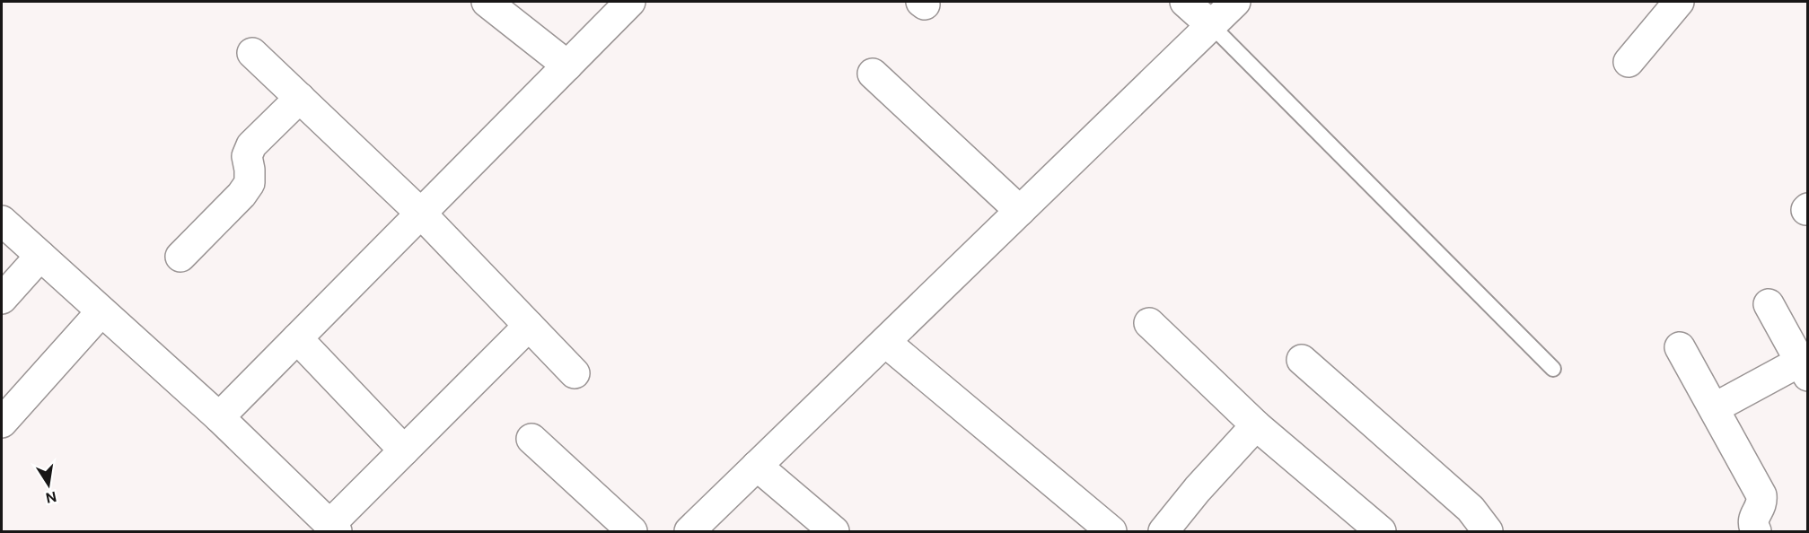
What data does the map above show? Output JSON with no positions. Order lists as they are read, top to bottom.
{
  "north": "bottom"
}
